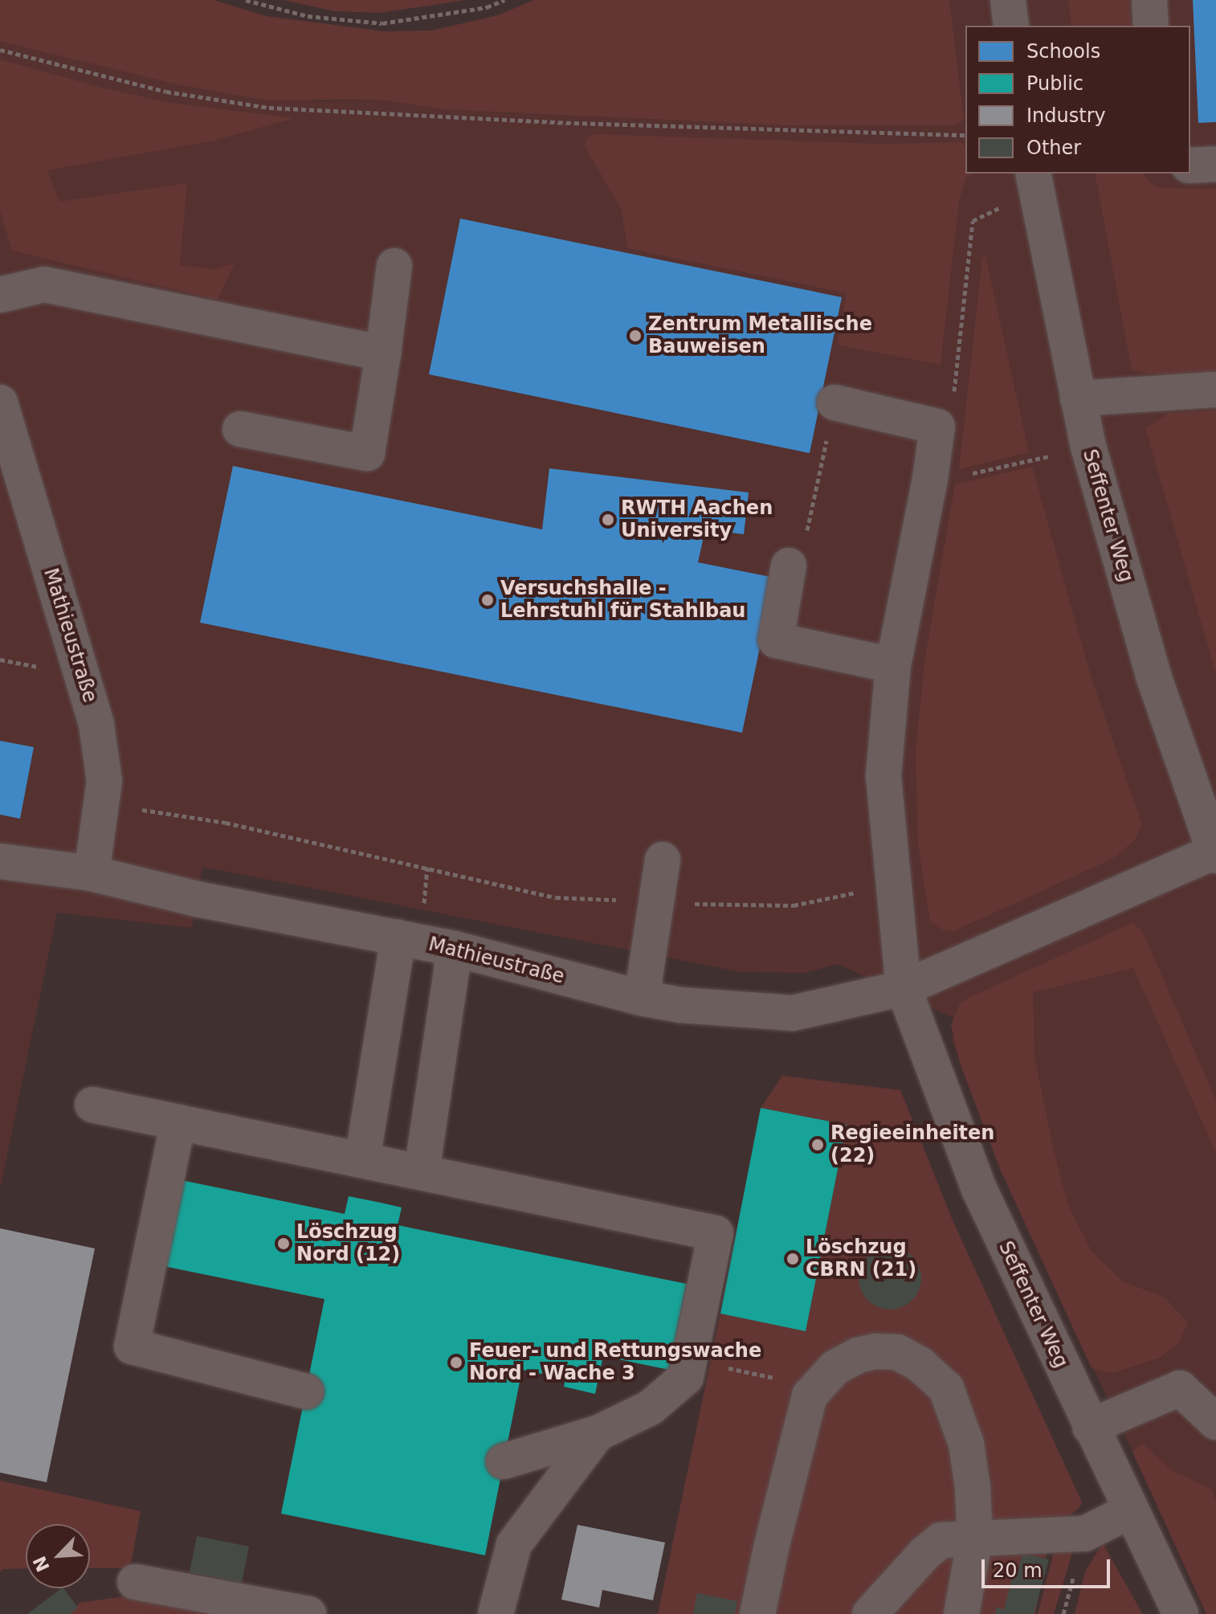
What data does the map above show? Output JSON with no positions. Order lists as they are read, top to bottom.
{
  "streets": {
    "street": ["Seffenter Weg", "Mathieustraße"]
  },
  "crossings": [
    ["Seffenter Weg", "Mathieustraße"]
  ],
  "places": [
    "Zentrum Metallische Bauweisen",
    "RWTH Aachen University",
    "Versuchshalle - Lehrstuhl für Stahlbau",
    "Regieeinheiten (22)",
    "Löschzug Nord (12)",
    "Löschzug CBRN (21)",
    "Feuer- und Rettungswache Nord - Wache 3"
  ],
  "legend": [
    "Schools",
    "Public",
    "Industry",
    "Other"
  ],
  "scale_bar": "20 m",
  "north": "bottom left"
}
